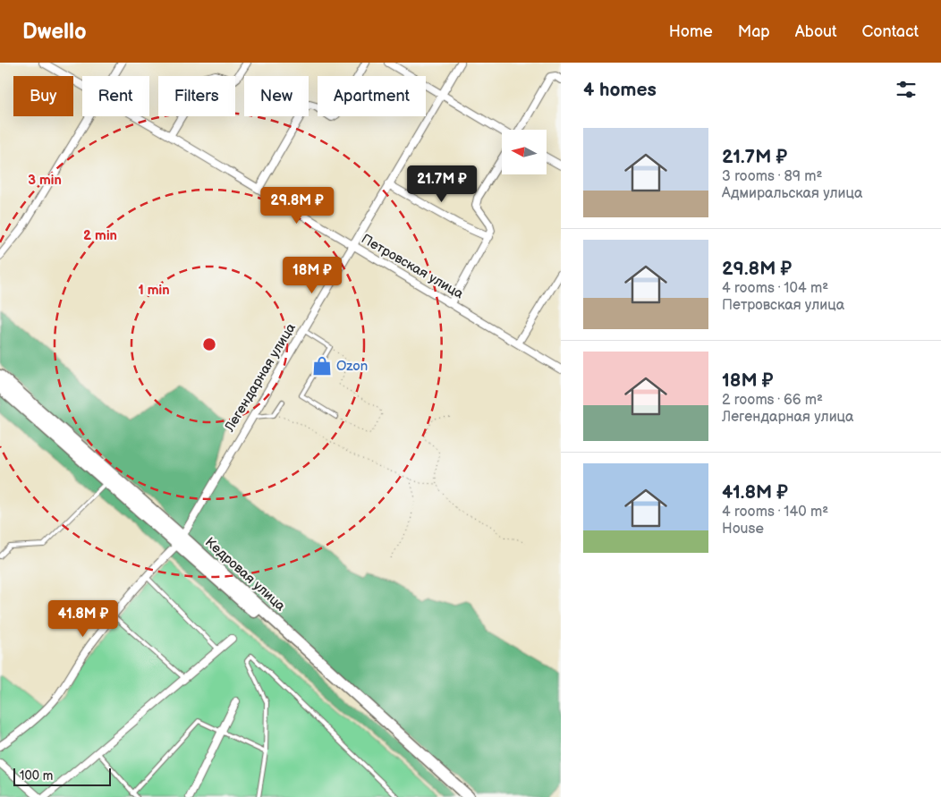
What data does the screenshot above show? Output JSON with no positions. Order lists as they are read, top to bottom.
{
  "streets": {
    "main road": ["Кедровая улица"],
    "street": ["Петровская улица", "Легендарная улица"]
  },
  "crossings": [
    ["Петровская улица", "Легендарная улица"],
    ["Легендарная улица", "Кедровая улица"]
  ],
  "places": {
    "shop": ["Ozon"]
  },
  "scale_bar": "100 m",
  "north": "left",
  "page": {
    "header": "Dwello",
    "nav": [
      "Home",
      "Map",
      "About",
      "Contact"
    ],
    "heading": "4 homes",
    "chip": [
      "Buy",
      "Rent",
      "Filters",
      "New",
      "Apartment"
    ],
    "list": [
      {
        "name": "21.7M ₽",
        "note": "3 rooms · 89 m² · Адмиральская улица"
      },
      {
        "name": "29.8M ₽",
        "note": "4 rooms · 104 m² · Петровская улица"
      },
      {
        "name": "18M ₽",
        "note": "2 rooms · 66 m² · Легендарная улица"
      },
      {
        "name": "41.8M ₽",
        "note": "4 rooms · 140 m² · House"
      }
    ],
    "price": [
      "21.7M ₽",
      "29.8M ₽",
      "18M ₽",
      "41.8M ₽"
    ],
    "scale": "100 m"
  },
  "rings": ["3 min", "2 min", "1 min"]
}
